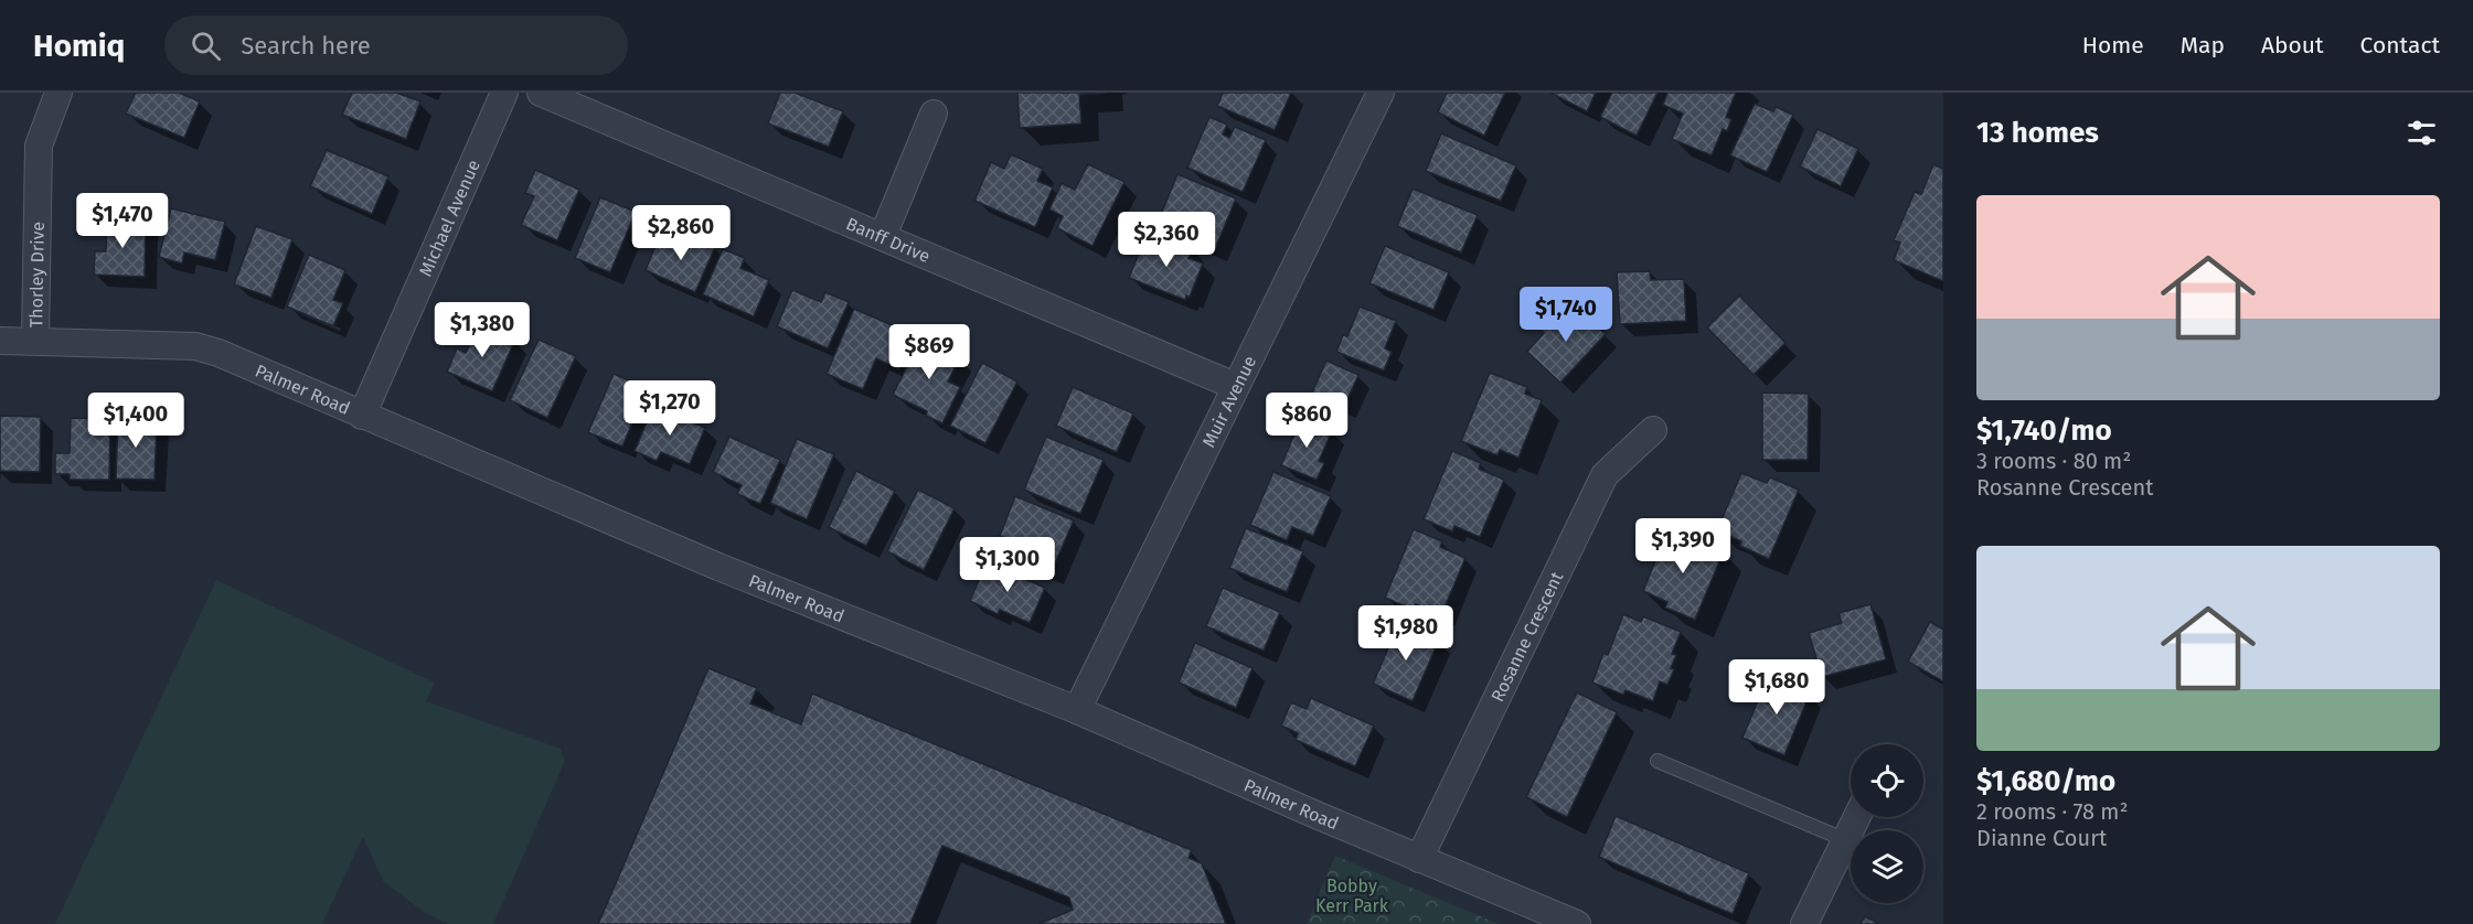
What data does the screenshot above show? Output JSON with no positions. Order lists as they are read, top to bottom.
{
  "streets": {
    "street": [
      "Michael Avenue",
      "Banff Drive",
      "Thorley Drive",
      "Palmer Road",
      "Muir Avenue",
      "Rosanne Crescent"
    ]
  },
  "crossings": [
    ["Michael Avenue", "Palmer Road"],
    ["Banff Drive", "Muir Avenue"],
    ["Thorley Drive", "Palmer Road"],
    ["Palmer Road", "Muir Avenue"],
    ["Palmer Road", "Rosanne Crescent"]
  ],
  "parks": ["Bobby Kerr Park"],
  "page": {
    "header": "Homiq",
    "search": "Search here",
    "nav": [
      "Home",
      "Map",
      "About",
      "Contact"
    ],
    "heading": "13 homes",
    "list": [
      {
        "name": "$1,740/mo",
        "note": "3 rooms · 80 m² · Rosanne Crescent"
      },
      {
        "name": "$1,680/mo",
        "note": "2 rooms · 78 m² · Dianne Court"
      }
    ],
    "price": [
      "$1,470",
      "$2,860",
      "$2,360",
      "$1,740",
      "$1,380",
      "$869",
      "$1,270",
      "$1,400",
      "$860",
      "$1,390",
      "$1,300",
      "$1,980",
      "$1,680"
    ]
  }
}
